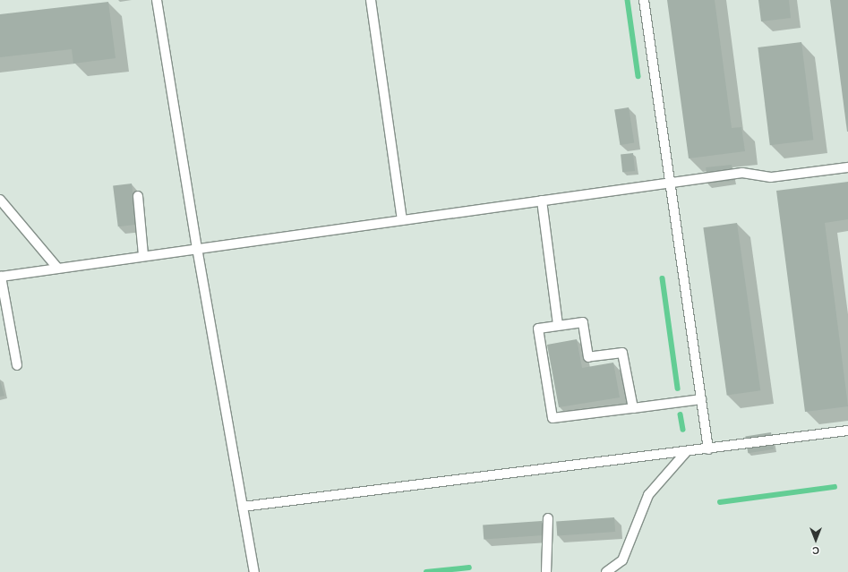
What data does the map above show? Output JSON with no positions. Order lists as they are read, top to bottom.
{
  "north": "bottom"
}
